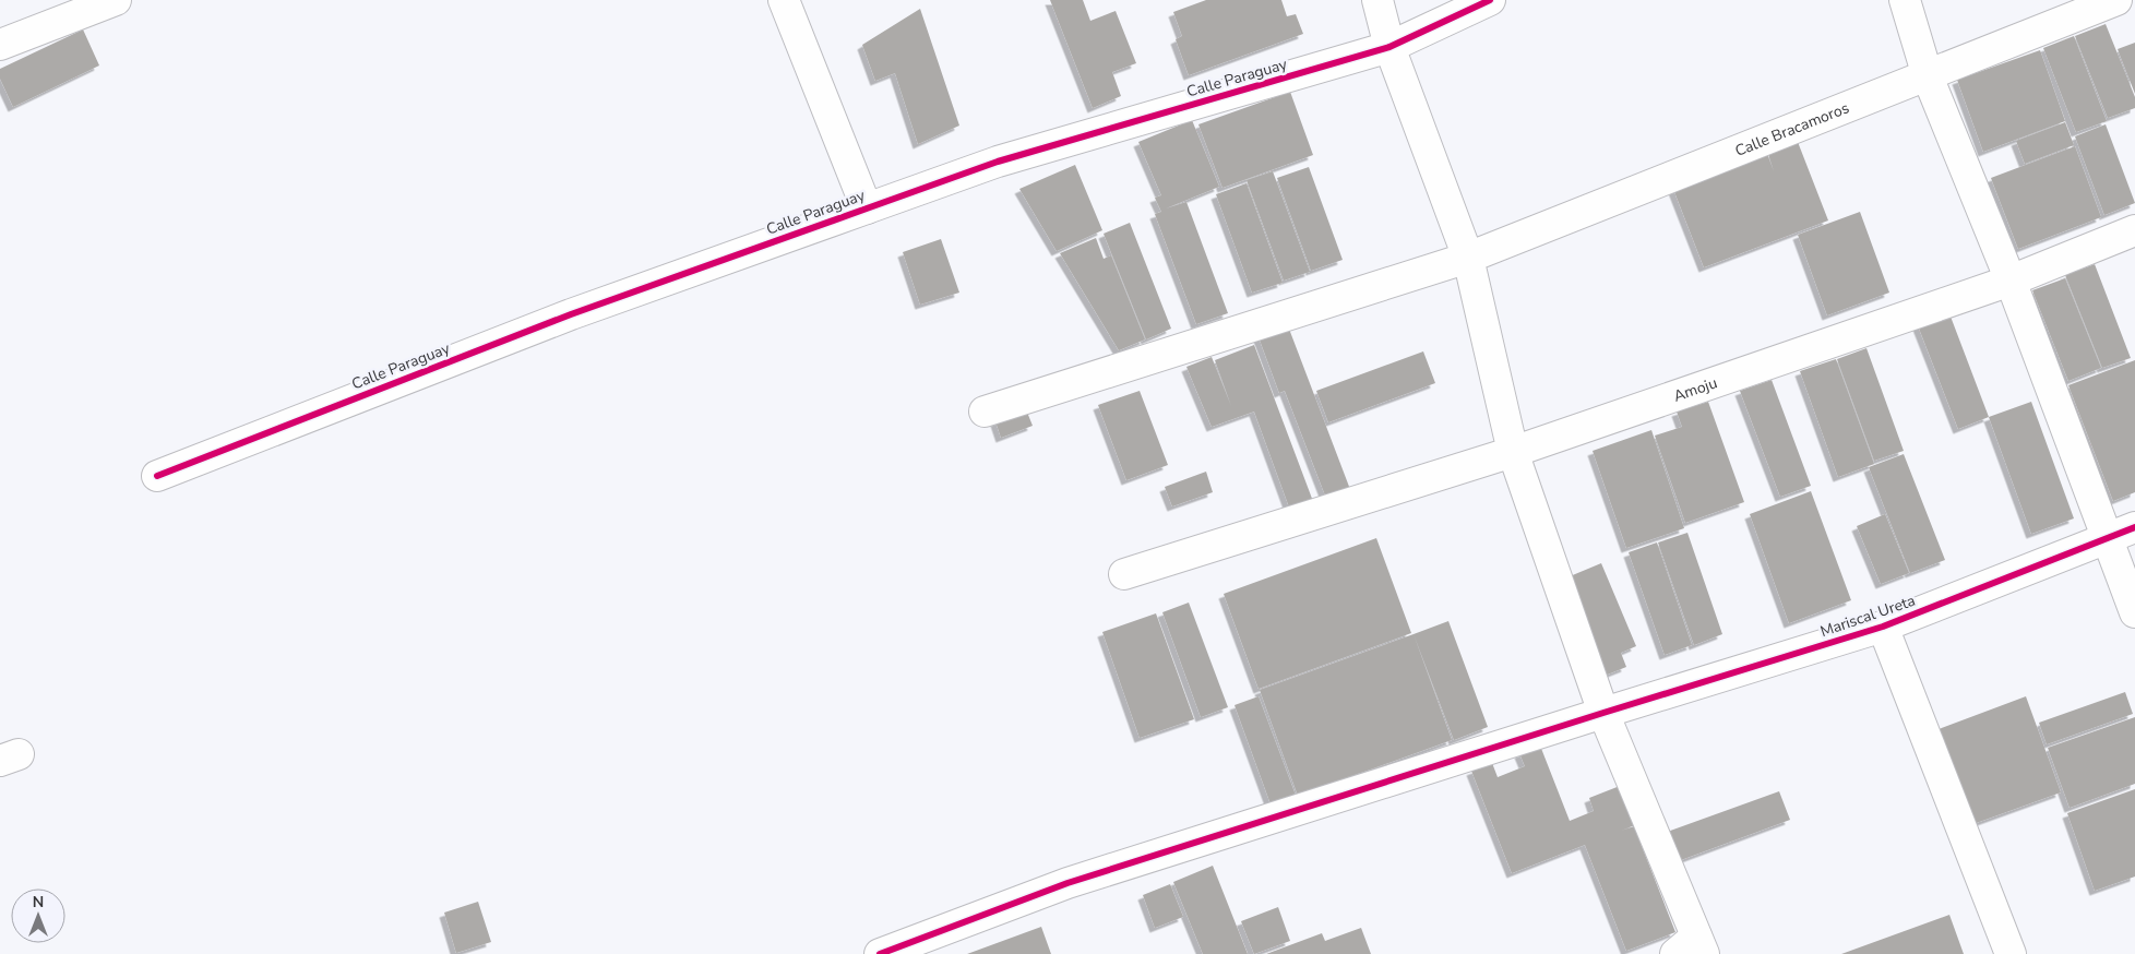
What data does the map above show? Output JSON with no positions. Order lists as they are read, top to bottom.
{
  "streets": {
    "street": [
      "Calle Paraguay",
      "Calle Bracamoros",
      "Amoju",
      "Mariscal Ureta"
    ]
  },
  "north": "top"
}
